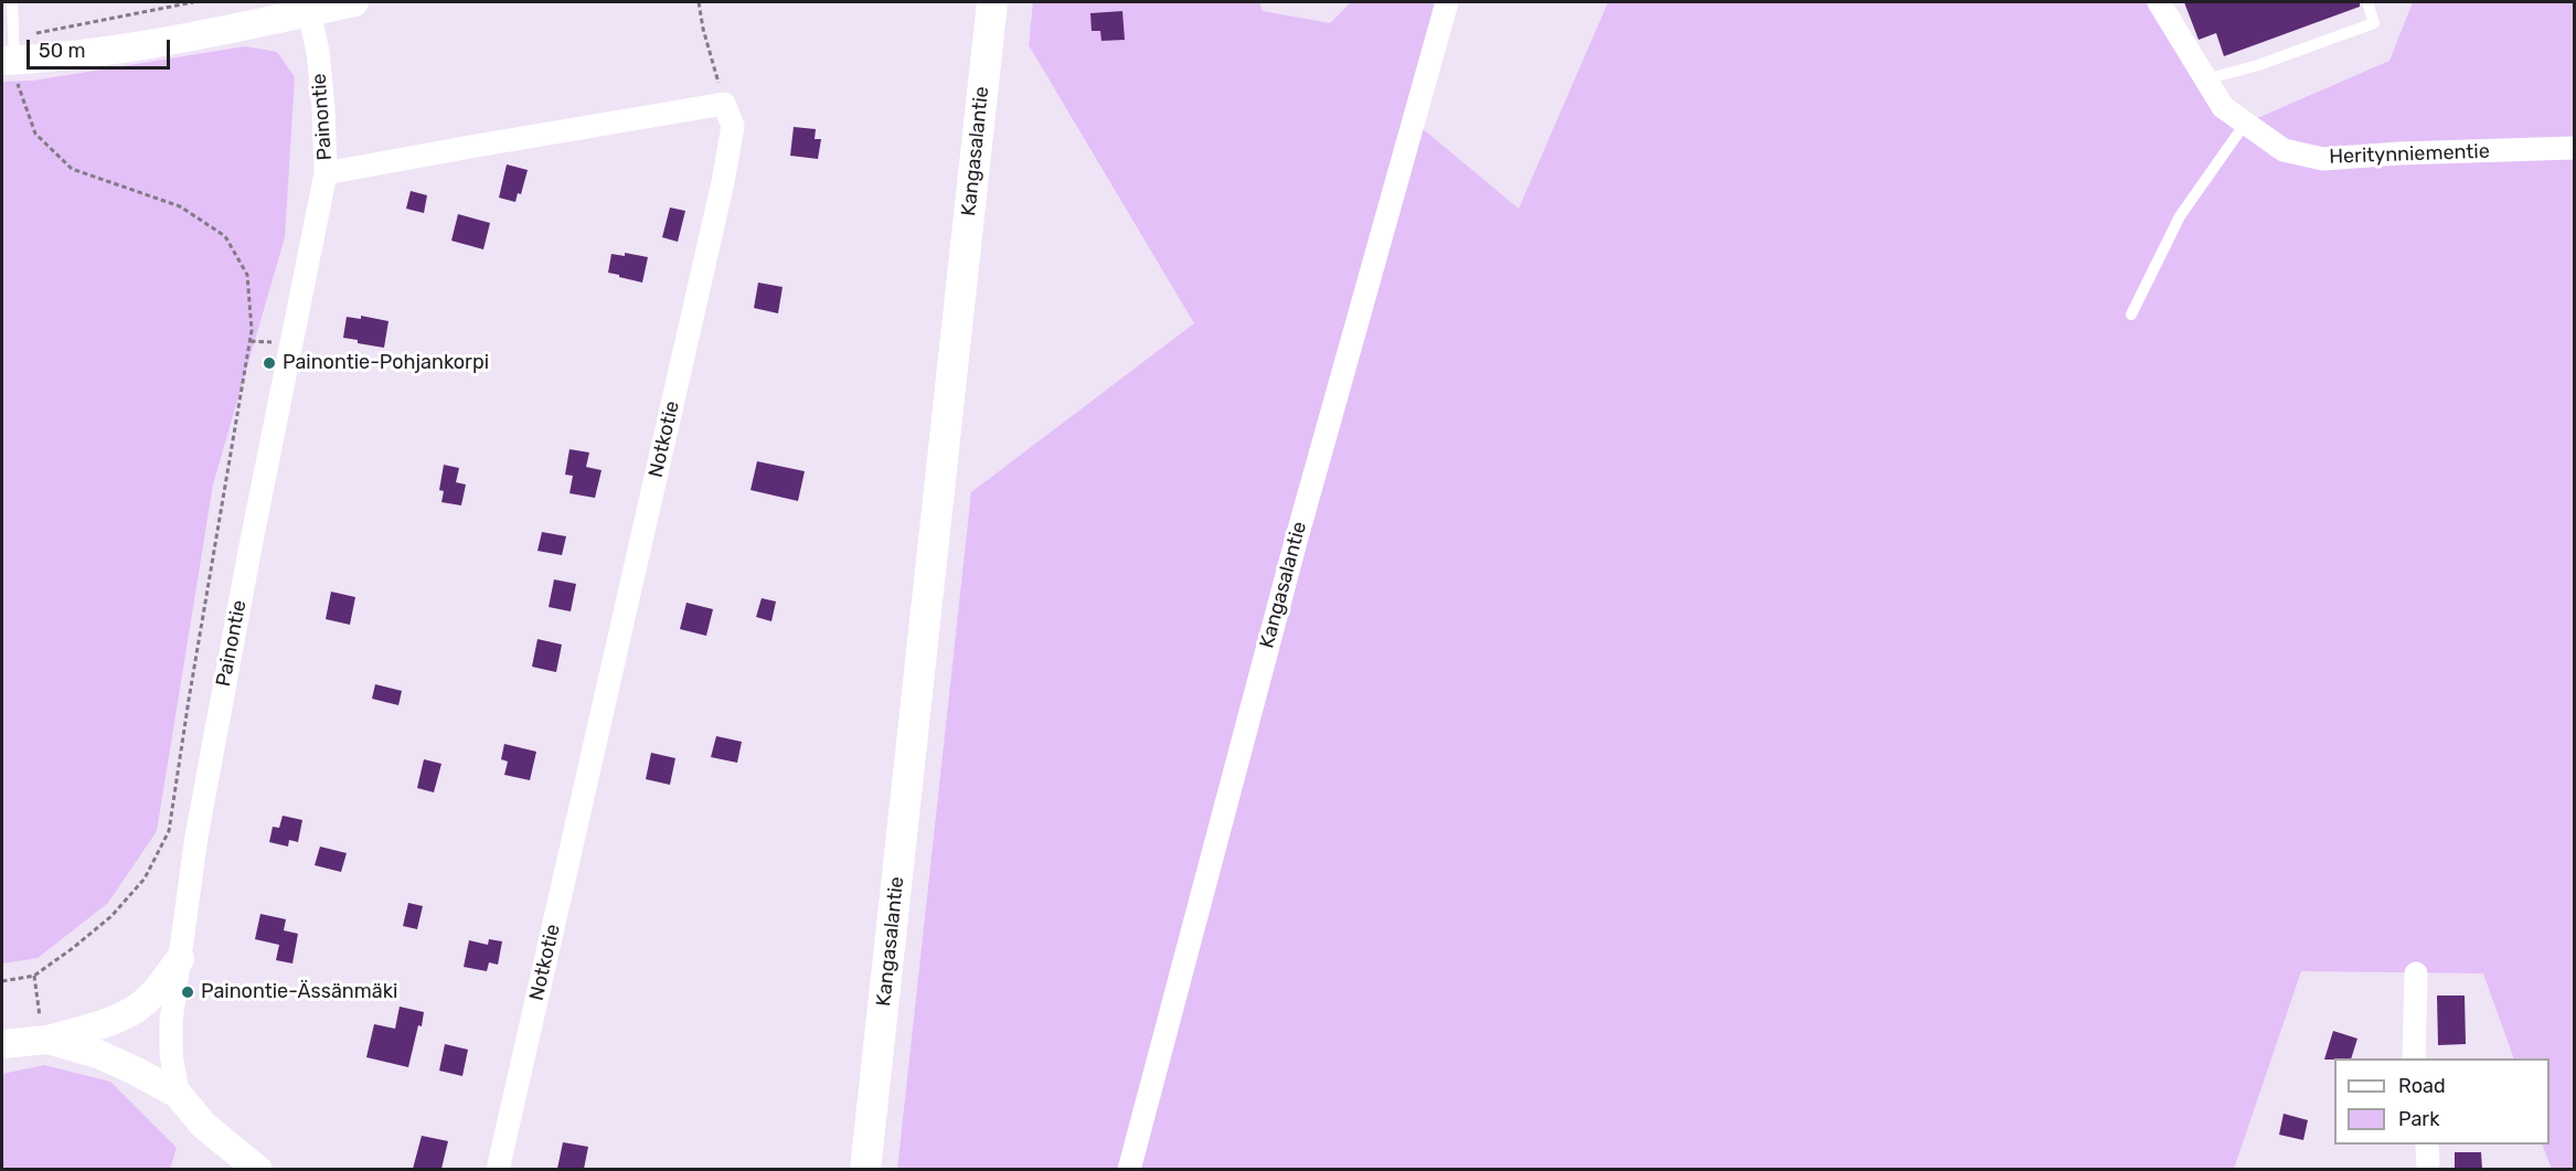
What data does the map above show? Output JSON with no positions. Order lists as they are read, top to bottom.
{
  "streets": {
    "main road": ["Kangasalantie"],
    "street": ["Painontie", "Heritynniementie", "Notkotie"]
  },
  "places": ["Painontie-Pohjankorpi", "Painontie-Ässänmäki"],
  "legend": ["Road", "Park"],
  "scale_bar": "50 m"
}
